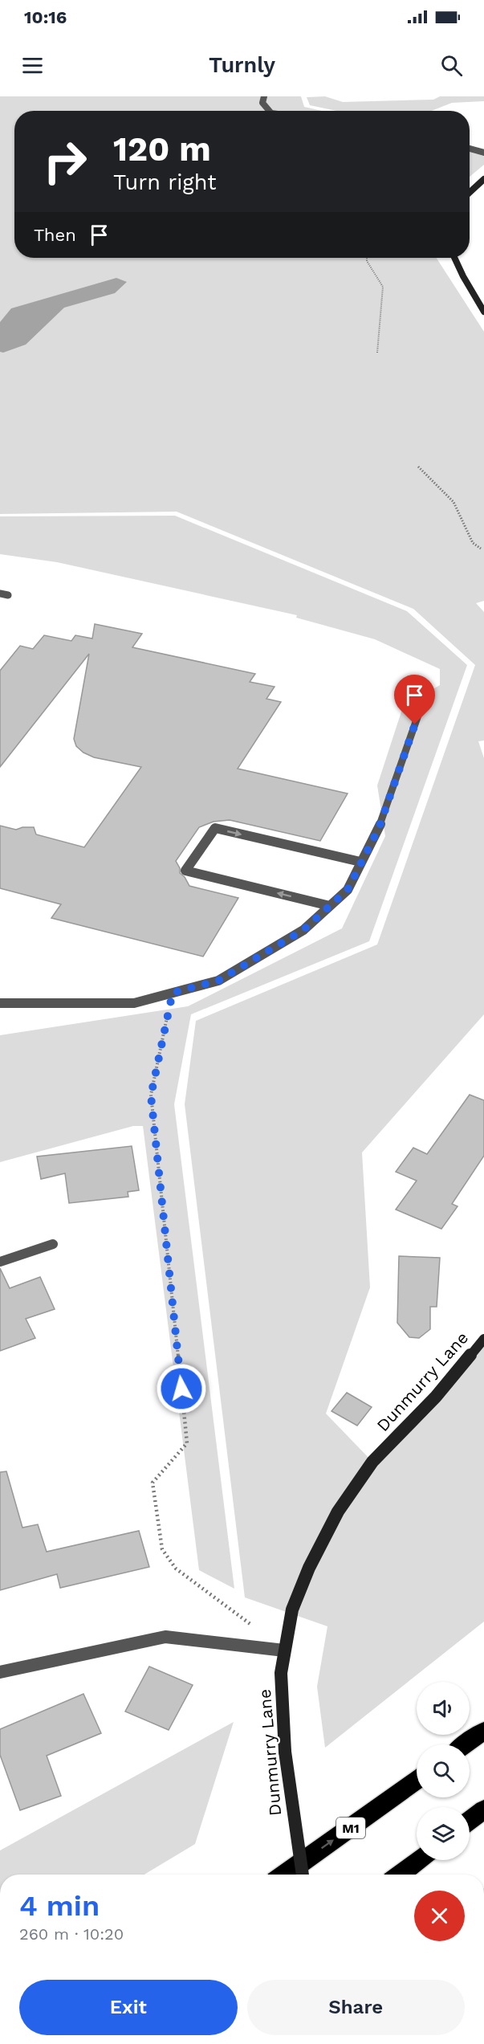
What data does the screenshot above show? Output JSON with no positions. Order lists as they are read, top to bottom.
{
  "streets": {
    "highway": ["M1"],
    "street": ["Dunmurry Lane"]
  },
  "page": {
    "status": "10:16",
    "header": "Turnly",
    "turn": ["120 m", "Turn right"],
    "then": "Then",
    "heading": ["4 min", "260 m · 10:20"],
    "buttons": ["Exit", "Share"]
  }
}
